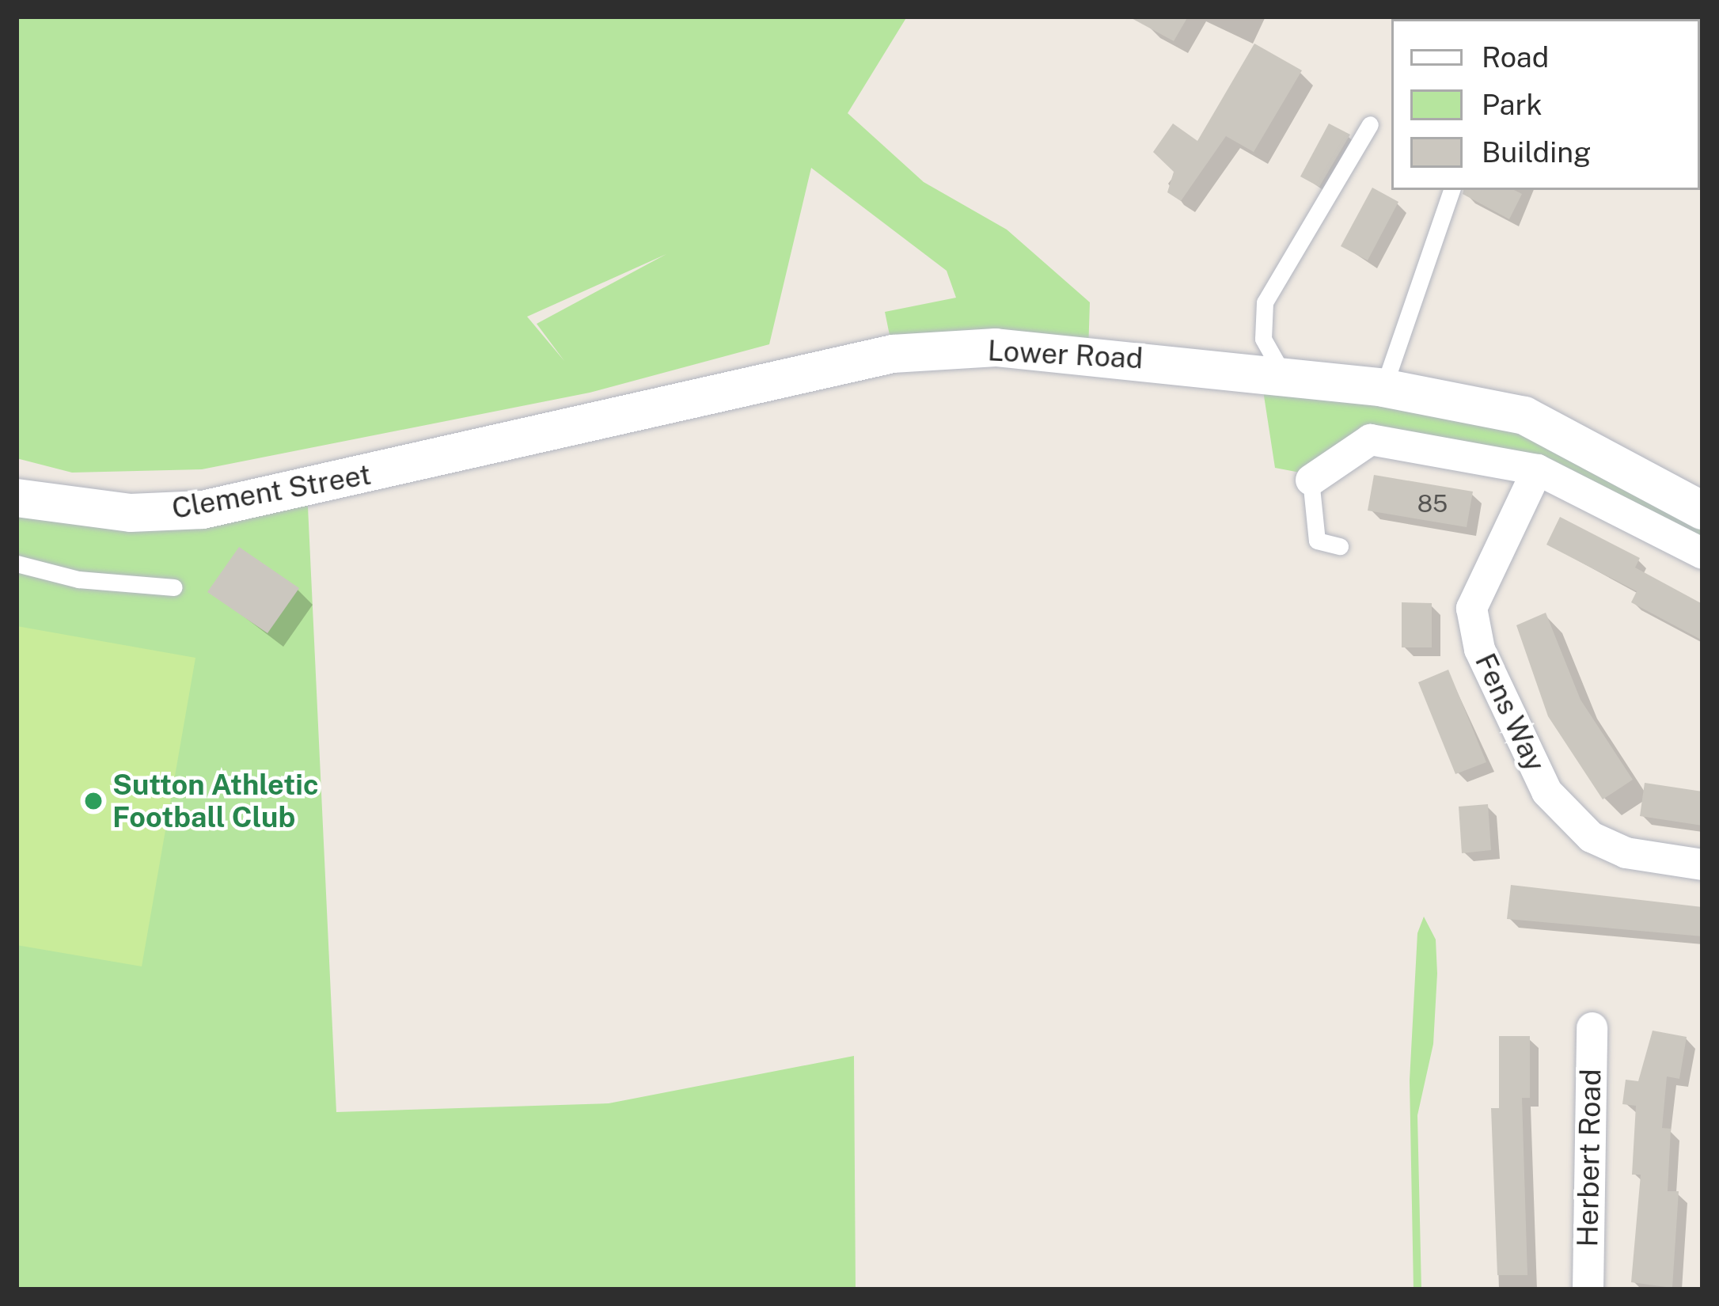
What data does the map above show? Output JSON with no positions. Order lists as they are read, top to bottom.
{
  "streets": {
    "street": [
      "Lower Road",
      "Clement Street",
      "Fens Way",
      "Herbert Road"
    ]
  },
  "crossings": [
    ["Lower Road", "Clement Street"]
  ],
  "places": ["Sutton Athletic Football Club"],
  "house_numbers": ["85"],
  "legend": ["Road", "Park", "Building"]
}
